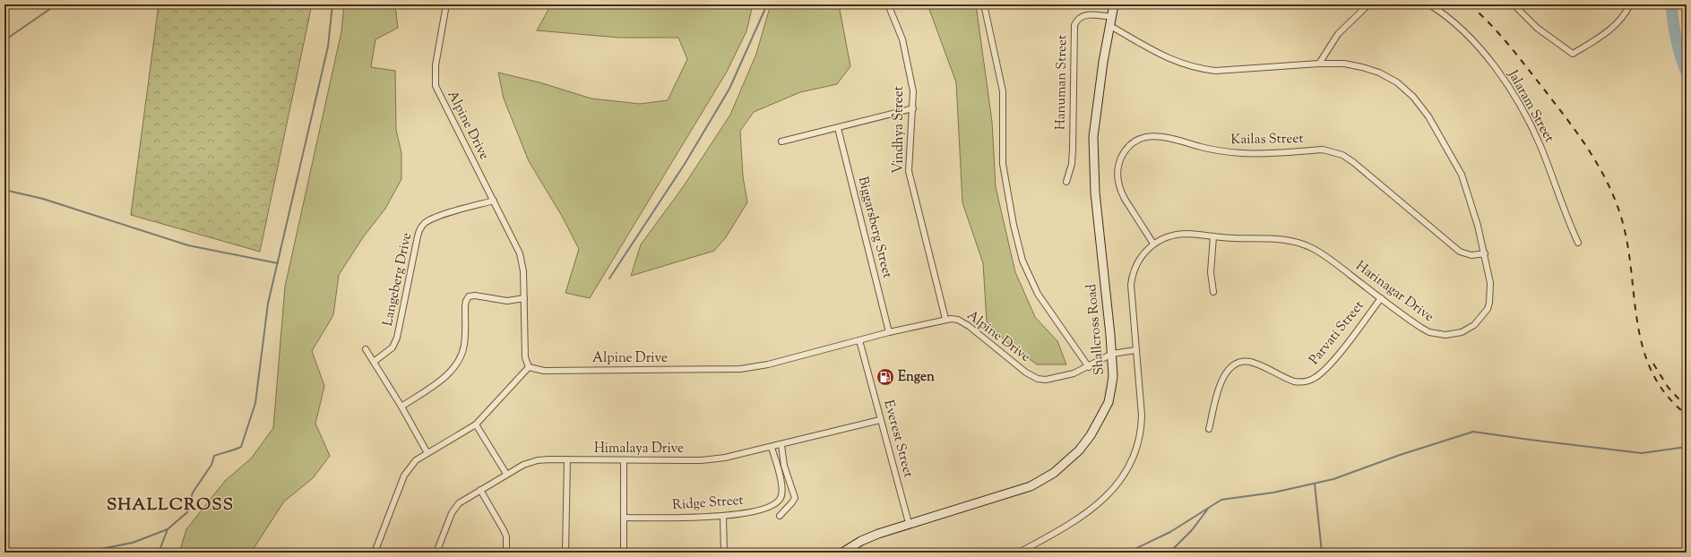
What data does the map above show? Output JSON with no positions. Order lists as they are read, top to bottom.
{
  "streets": {
    "street": [
      "Hanuman Street",
      "Jalaram Street",
      "Alpine Drive",
      "Vindhya Street",
      "Kailas Street",
      "Biggarsberg Street",
      "Langeberg Drive",
      "Harinagar Drive",
      "Shallcross Road",
      "Parvati Street",
      "Everest Street",
      "Himalaya Drive",
      "Ridge Street"
    ]
  },
  "crossings": [
    ["Hanuman Street", "Shallcross Road"],
    ["Alpine Drive", "Vindhya Street"],
    ["Alpine Drive", "Biggarsberg Street"],
    ["Alpine Drive", "Langeberg Drive"],
    ["Alpine Drive", "Harinagar Drive"],
    ["Alpine Drive", "Shallcross Road"],
    ["Alpine Drive", "Everest Street"],
    ["Kailas Street", "Harinagar Drive"],
    ["Harinagar Drive", "Shallcross Road"],
    ["Harinagar Drive", "Parvati Street"],
    ["Shallcross Road", "Everest Street"],
    ["Everest Street", "Himalaya Drive"],
    ["Himalaya Drive", "Ridge Street"]
  ],
  "districts": ["SHALLCROSS"],
  "places": {
    "fuel station": ["Engen"]
  }
}
